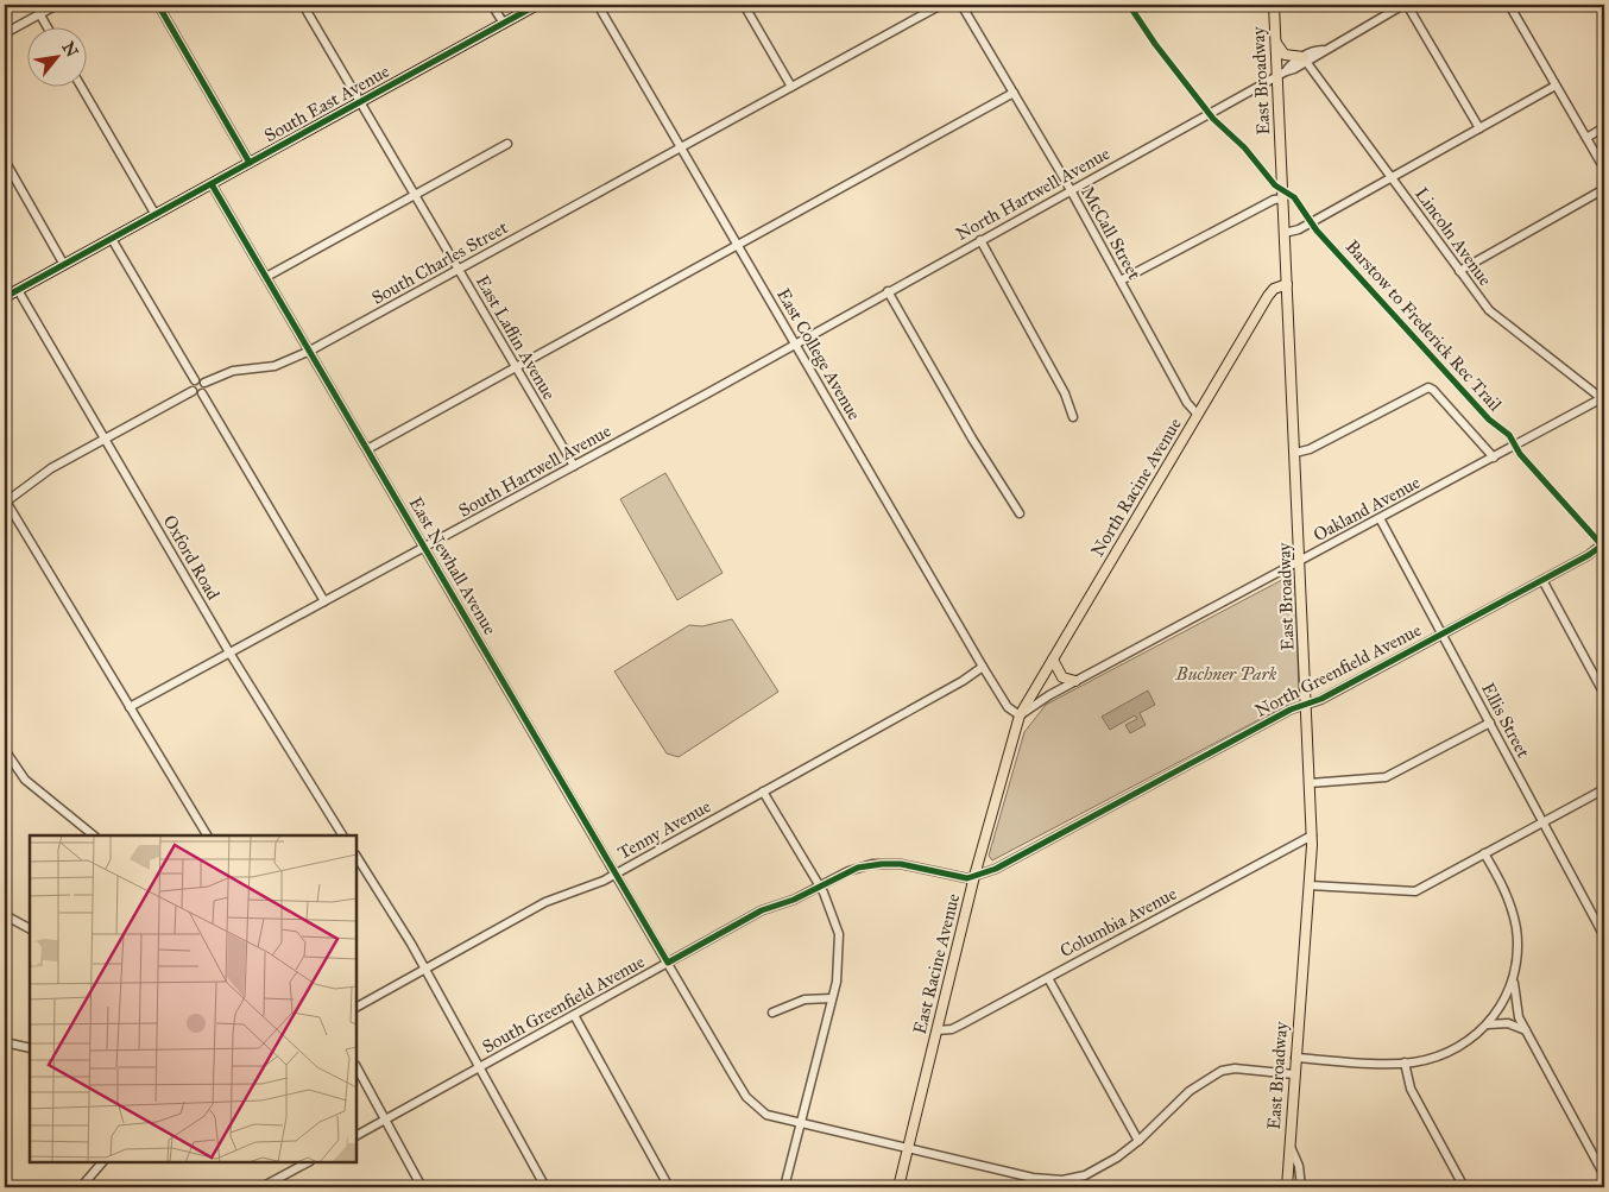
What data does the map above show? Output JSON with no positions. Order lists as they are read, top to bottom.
{
  "streets": {
    "main road": [
      "East Broadway",
      "South East Avenue",
      "North Racine Avenue",
      "East Racine Avenue"
    ],
    "street": [
      "North Hartwell Avenue",
      "McCall Street",
      "Lincoln Avenue",
      "South Charles Street",
      "East Laflin Avenue",
      "East College Avenue",
      "South Hartwell Avenue",
      "Oakland Avenue",
      "Oxford Road",
      "East Newhall Avenue",
      "North Greenfield Avenue",
      "Ellis Street",
      "Tenny Avenue",
      "Columbia Avenue",
      "South Greenfield Avenue"
    ],
    "cycle path": ["Barstow to Frederick Rec Trail"]
  },
  "crossings": [
    ["East Broadway", "North Hartwell Avenue"],
    ["East Broadway", "North Racine Avenue"],
    ["East Broadway", "Oakland Avenue"],
    ["East Broadway", "East Newhall Avenue"],
    ["East Broadway", "North Greenfield Avenue"],
    ["East Broadway", "Columbia Avenue"],
    ["South East Avenue", "East Laflin Avenue"],
    ["South East Avenue", "Oxford Road"],
    ["South East Avenue", "East Newhall Avenue"],
    ["North Hartwell Avenue", "McCall Street"],
    ["North Hartwell Avenue", "Lincoln Avenue"],
    ["North Hartwell Avenue", "East College Avenue"],
    ["North Hartwell Avenue", "South Hartwell Avenue"],
    ["McCall Street", "North Racine Avenue"],
    ["Lincoln Avenue", "Oakland Avenue"],
    ["South Charles Street", "East Laflin Avenue"],
    ["South Charles Street", "East College Avenue"],
    ["South Charles Street", "East Newhall Avenue"],
    ["East Laflin Avenue", "South Hartwell Avenue"],
    ["East College Avenue", "South Hartwell Avenue"],
    ["East College Avenue", "North Racine Avenue"],
    ["East College Avenue", "Oakland Avenue"],
    ["East College Avenue", "Tenny Avenue"],
    ["East College Avenue", "East Racine Avenue"],
    ["South Hartwell Avenue", "Oxford Road"],
    ["South Hartwell Avenue", "East Newhall Avenue"],
    ["North Racine Avenue", "Oakland Avenue"],
    ["North Racine Avenue", "East Racine Avenue"],
    ["Oakland Avenue", "Ellis Street"],
    ["Oakland Avenue", "East Racine Avenue"],
    ["East Newhall Avenue", "Tenny Avenue"],
    ["East Newhall Avenue", "East Racine Avenue"],
    ["East Newhall Avenue", "South Greenfield Avenue"],
    ["North Greenfield Avenue", "Ellis Street"],
    ["North Greenfield Avenue", "South Greenfield Avenue"],
    ["Columbia Avenue", "East Racine Avenue"],
    ["East Racine Avenue", "South Greenfield Avenue"]
  ],
  "parks": ["Buchner Park"],
  "north": "top right"
}
